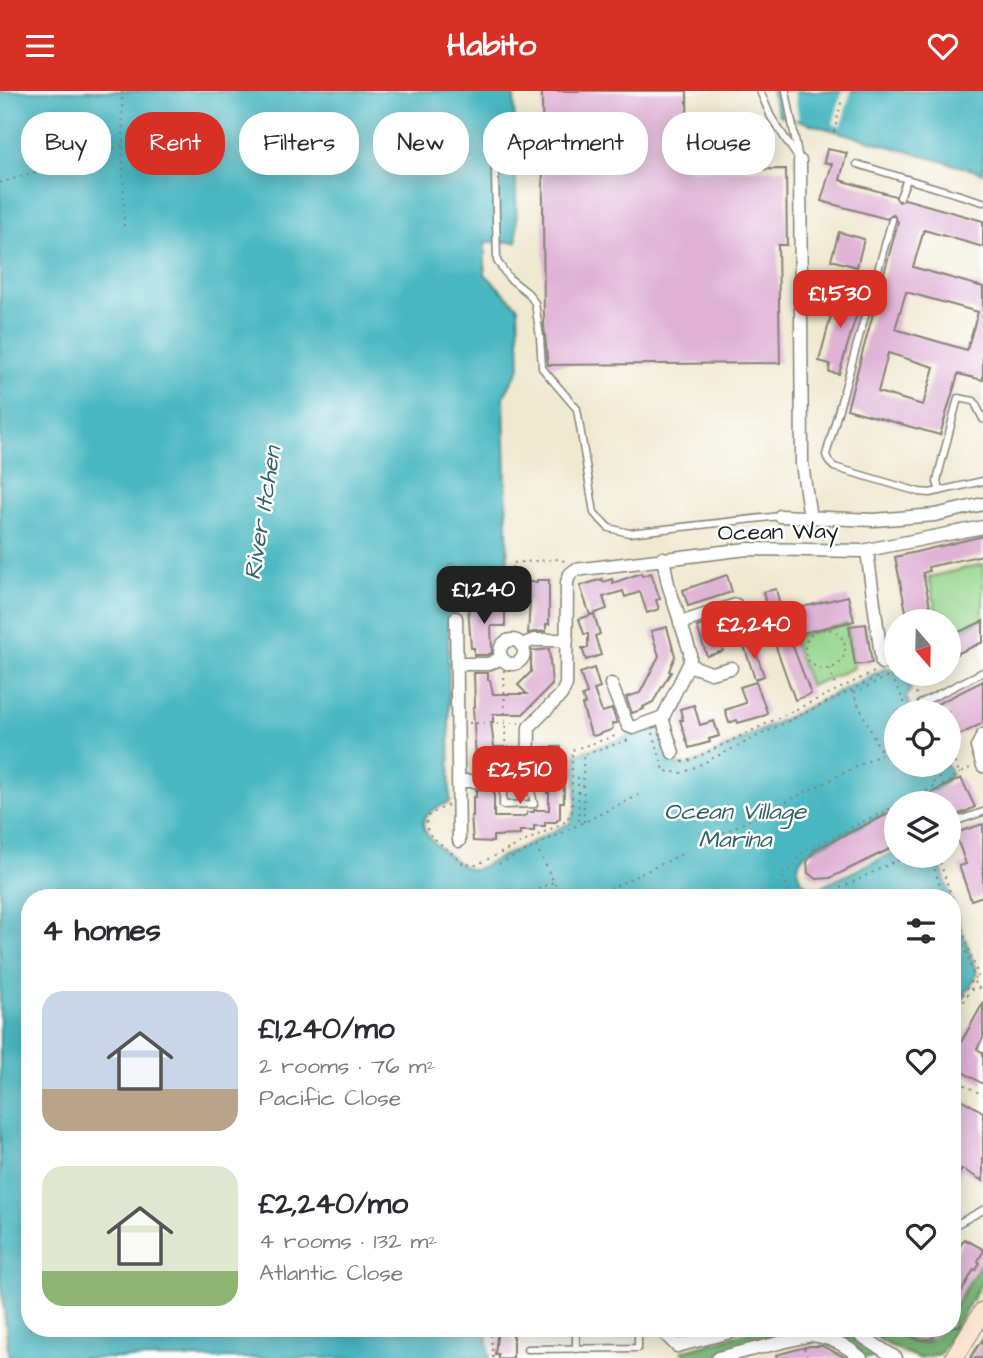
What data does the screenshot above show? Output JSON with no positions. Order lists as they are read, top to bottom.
{
  "streets": {
    "street": ["Ocean Way"]
  },
  "water": ["River Itchen", "Ocean Village Marina"],
  "north": "bottom",
  "page": {
    "header": "Habito",
    "chip": [
      "Buy",
      "Rent",
      "Filters",
      "New",
      "Apartment",
      "House"
    ],
    "price": [
      "£1,530",
      "£1,240",
      "£2,240",
      "£2,510"
    ],
    "heading": "4 homes",
    "list": [
      {
        "name": "£1,240/mo",
        "note": "2 rooms · 76 m² · Pacific Close"
      },
      {
        "name": "£2,240/mo",
        "note": "4 rooms · 132 m² · Atlantic Close"
      }
    ]
  }
}
